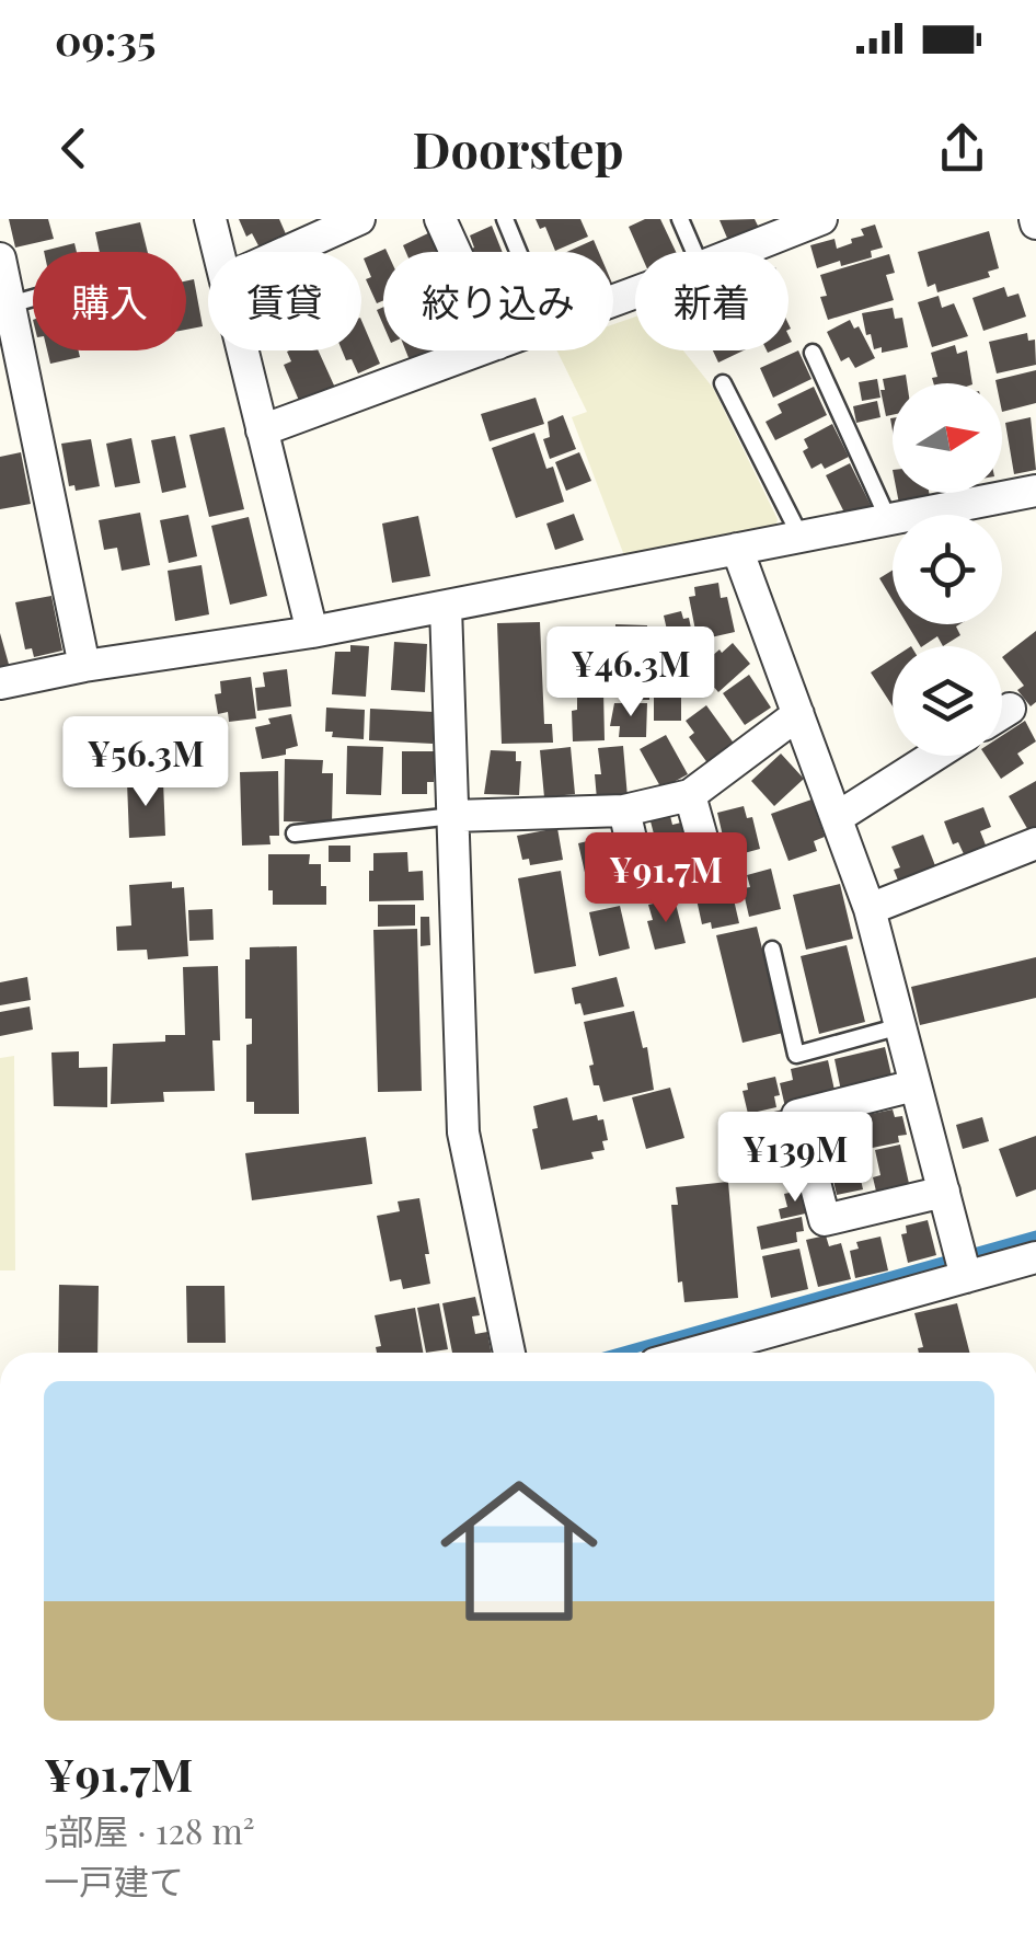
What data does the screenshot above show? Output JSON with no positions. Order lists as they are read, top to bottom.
{
  "north": "right",
  "page": {
    "status": "09:35",
    "header": "Doorstep",
    "chip": [
      "購入",
      "賃貸",
      "絞り込み",
      "新着"
    ],
    "price": [
      "¥46.3M",
      "¥56.3M",
      "¥91.7M",
      "¥139M"
    ],
    "list": [
      {
        "name": "¥91.7M",
        "note": "5部屋 · 128 m² · 一戸建て"
      }
    ]
  }
}
